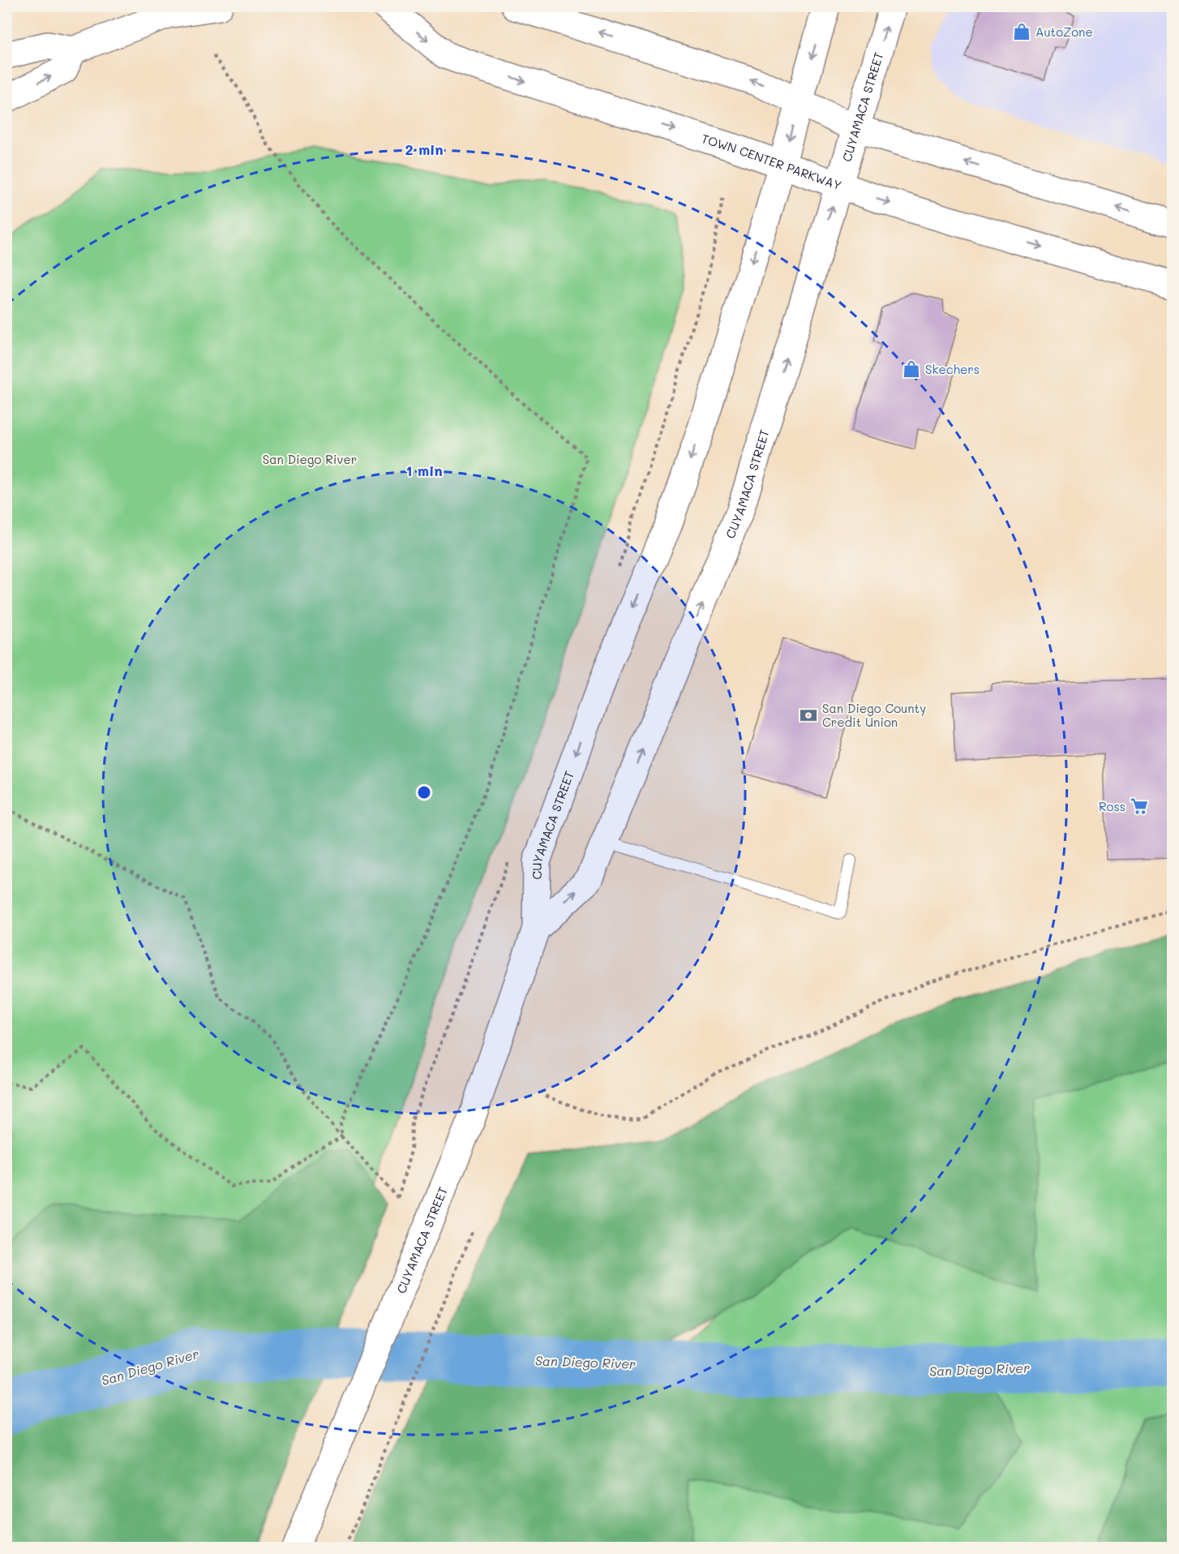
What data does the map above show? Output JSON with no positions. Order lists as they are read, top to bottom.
{
  "streets": {
    "main road": ["CUYAMACA STREET", "TOWN CENTER PARKWAY"]
  },
  "crossings": [
    ["CUYAMACA STREET", "TOWN CENTER PARKWAY"]
  ],
  "water": ["San Diego River"],
  "parks": ["San Diego River"],
  "places": {
    "shop": ["AutoZone", "Skechers"],
    "bank": ["San Diego County Credit Union"],
    "supermarket": ["Ross"]
  },
  "rings": ["2 min", "1 min"]
}
